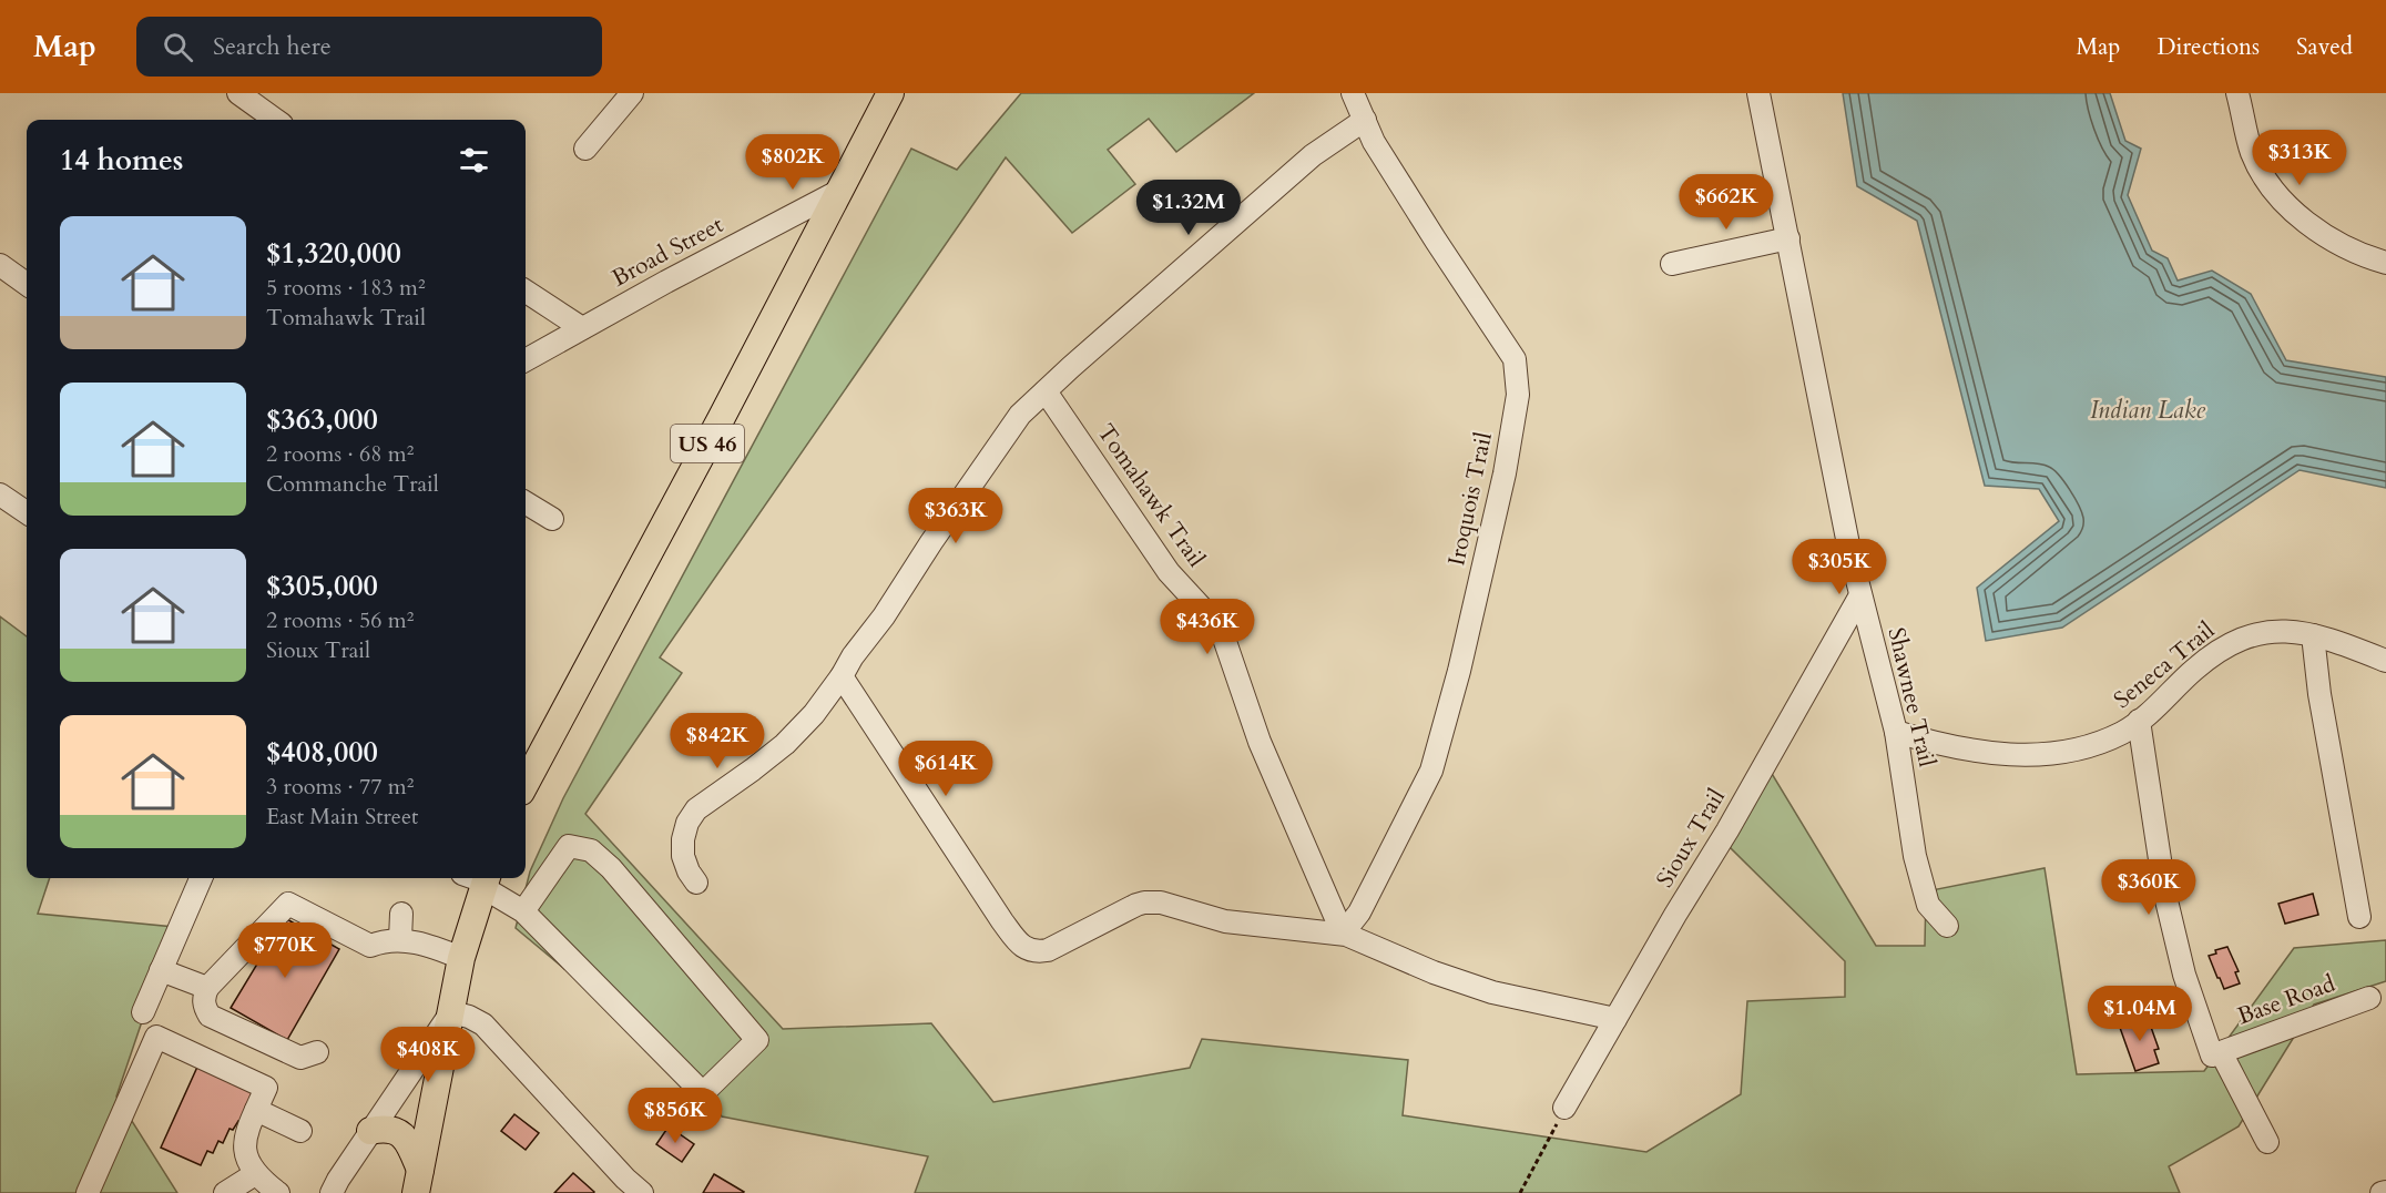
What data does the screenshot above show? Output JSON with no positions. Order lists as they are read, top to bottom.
{
  "streets": {
    "main road": ["US 46"],
    "street": [
      "Broad Street",
      "Tomahawk Trail",
      "Iroquois Trail",
      "Seneca Trail",
      "Shawnee Trail",
      "Sioux Trail",
      "Base Road"
    ]
  },
  "crossings": [
    ["Broad Street", "US 46"],
    ["Tomahawk Trail", "Iroquois Trail"],
    ["Seneca Trail", "Shawnee Trail"],
    ["Shawnee Trail", "Sioux Trail"]
  ],
  "water": ["Indian Lake"],
  "page": {
    "header": "Map",
    "search": "Search here",
    "nav": ["Map", "Directions", "Saved"],
    "heading": "14 homes",
    "price": [
      "$313K",
      "$802K",
      "$662K",
      "$1.32M",
      "$363K",
      "$305K",
      "$436K",
      "$842K",
      "$614K",
      "$360K",
      "$770K",
      "$1.04M",
      "$408K",
      "$856K"
    ],
    "list": [
      {
        "name": "$1,320,000",
        "note": "5 rooms · 183 m² · Tomahawk Trail"
      },
      {
        "name": "$363,000",
        "note": "2 rooms · 68 m² · Commanche Trail"
      },
      {
        "name": "$305,000",
        "note": "2 rooms · 56 m² · Sioux Trail"
      },
      {
        "name": "$408,000",
        "note": "3 rooms · 77 m² · East Main Street"
      }
    ]
  }
}
